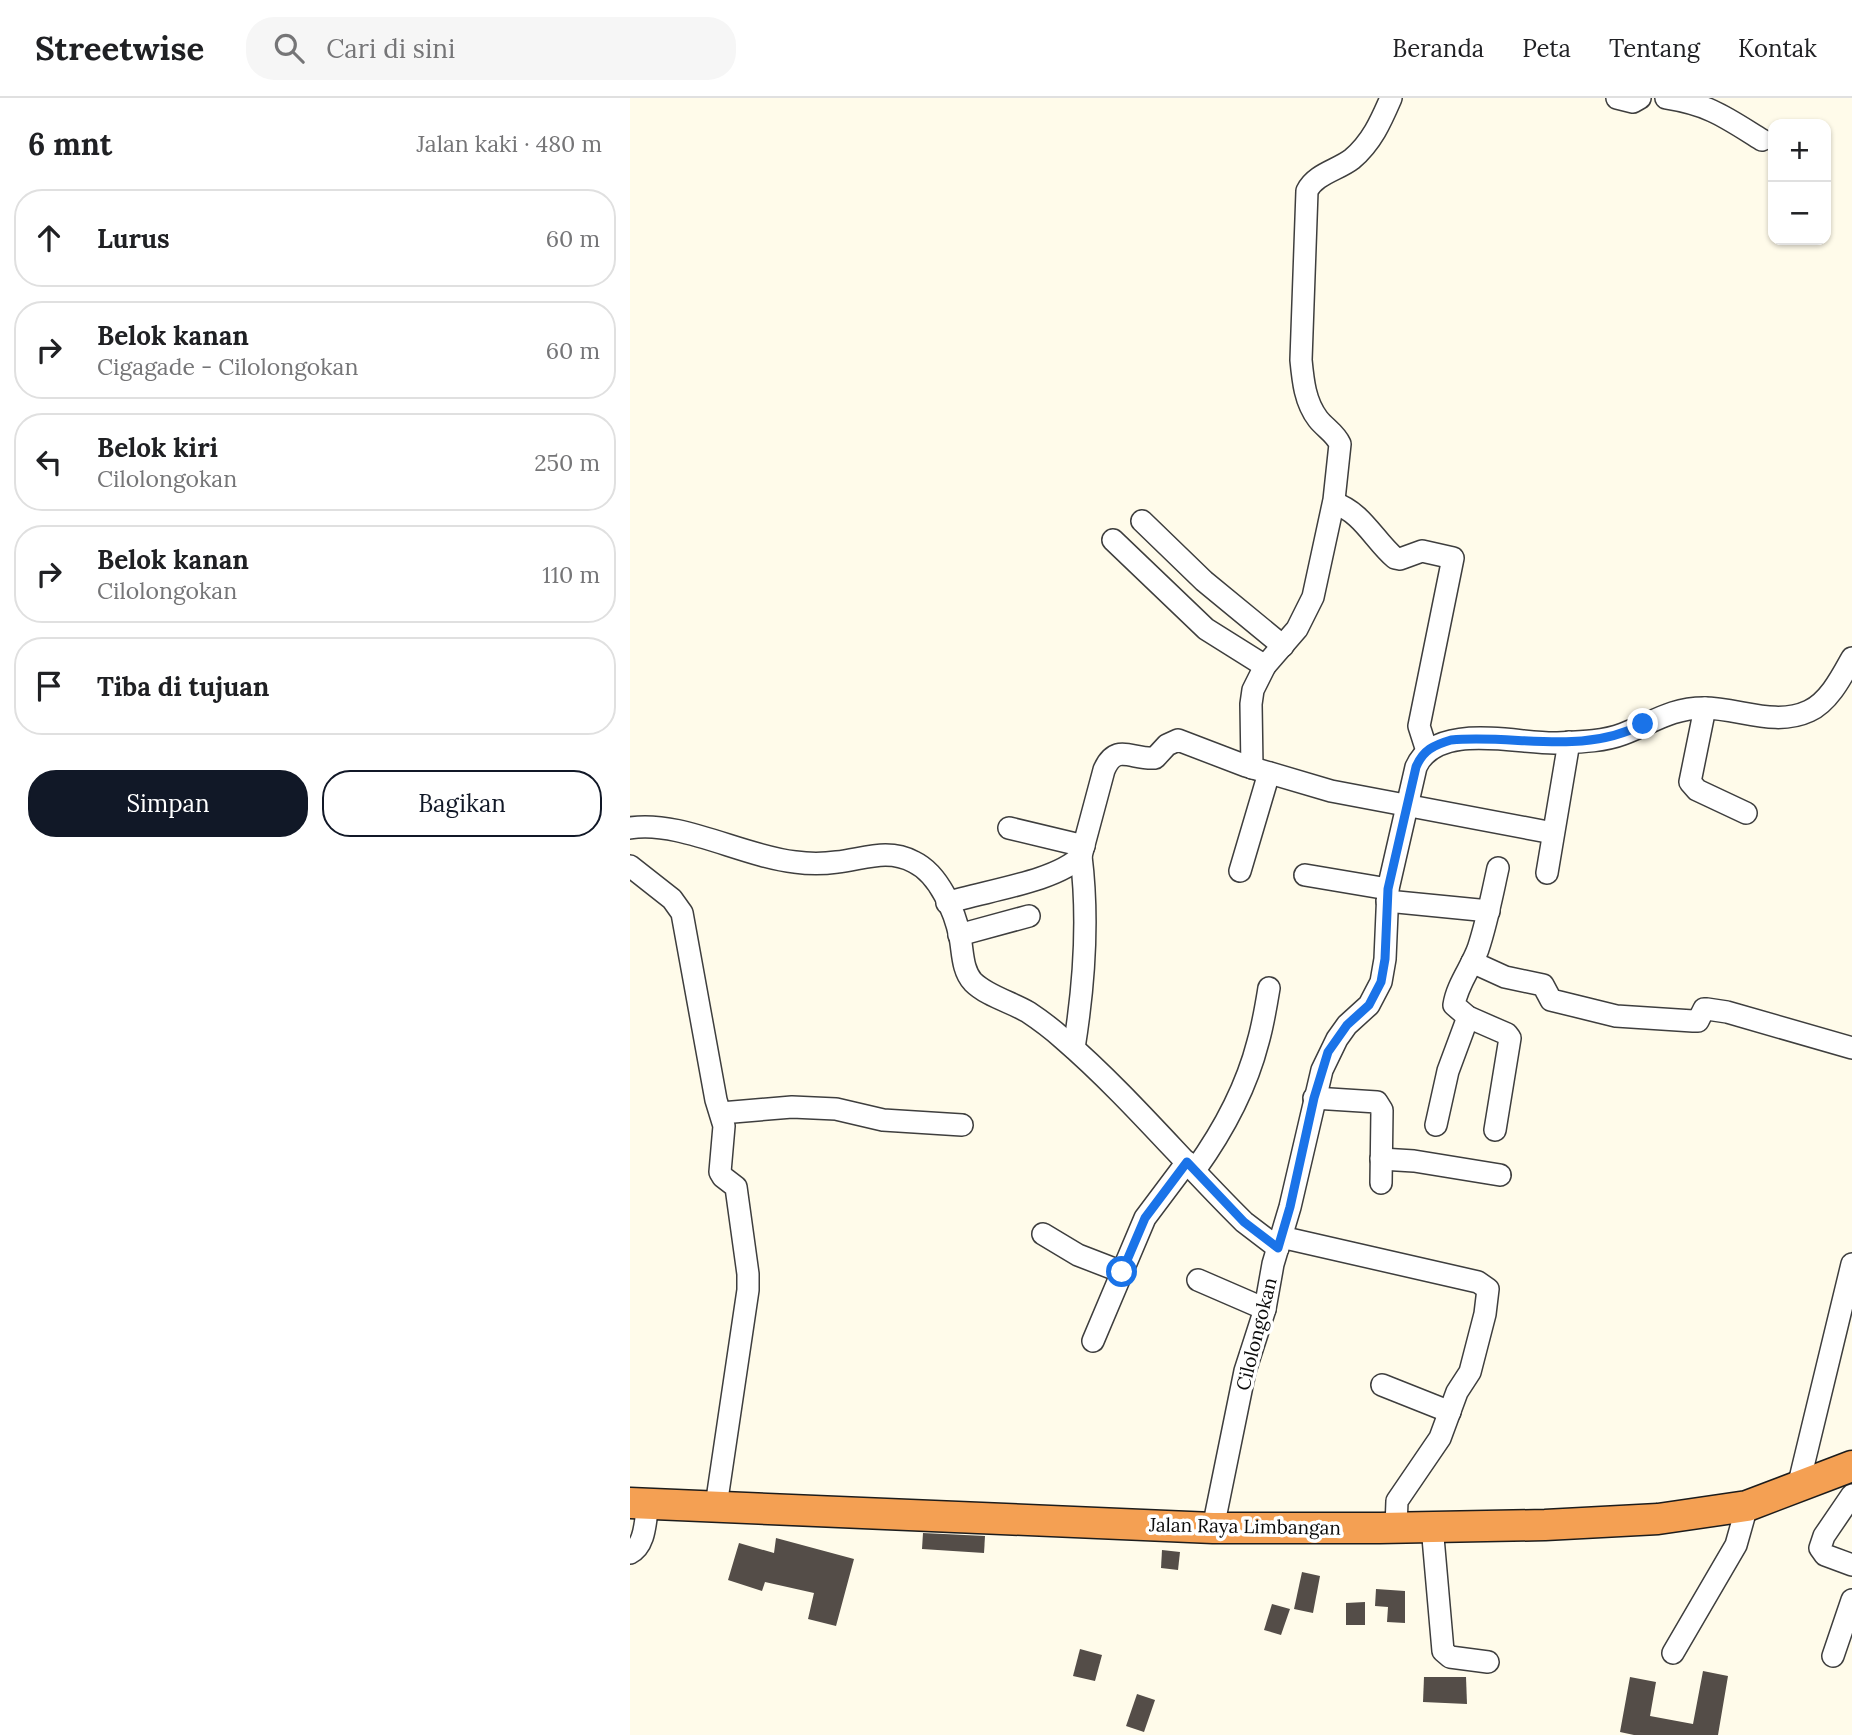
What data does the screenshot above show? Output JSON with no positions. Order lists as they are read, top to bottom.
{
  "streets": {
    "highway": ["Jalan Raya Limbangan"],
    "street": ["Cilolongokan"]
  },
  "crossings": [
    ["Cilolongokan", "Jalan Raya Limbangan"]
  ],
  "page": {
    "header": "Streetwise",
    "search": "Cari di sini",
    "nav": [
      "Beranda",
      "Peta",
      "Tentang",
      "Kontak"
    ],
    "heading": ["6 mnt", "Jalan kaki · 480 m"],
    "map_buttons": ["+", "−"],
    "list": [
      ["Lurus", "60 m"],
      ["Belok kanan", "Cigagade - Cilolongokan", "60 m"],
      ["Belok kiri", "Cilolongokan", "250 m"],
      ["Belok kanan", "Cilolongokan", "110 m"],
      "Tiba di tujuan"
    ],
    "buttons": ["Simpan", "Bagikan"]
  }
}
